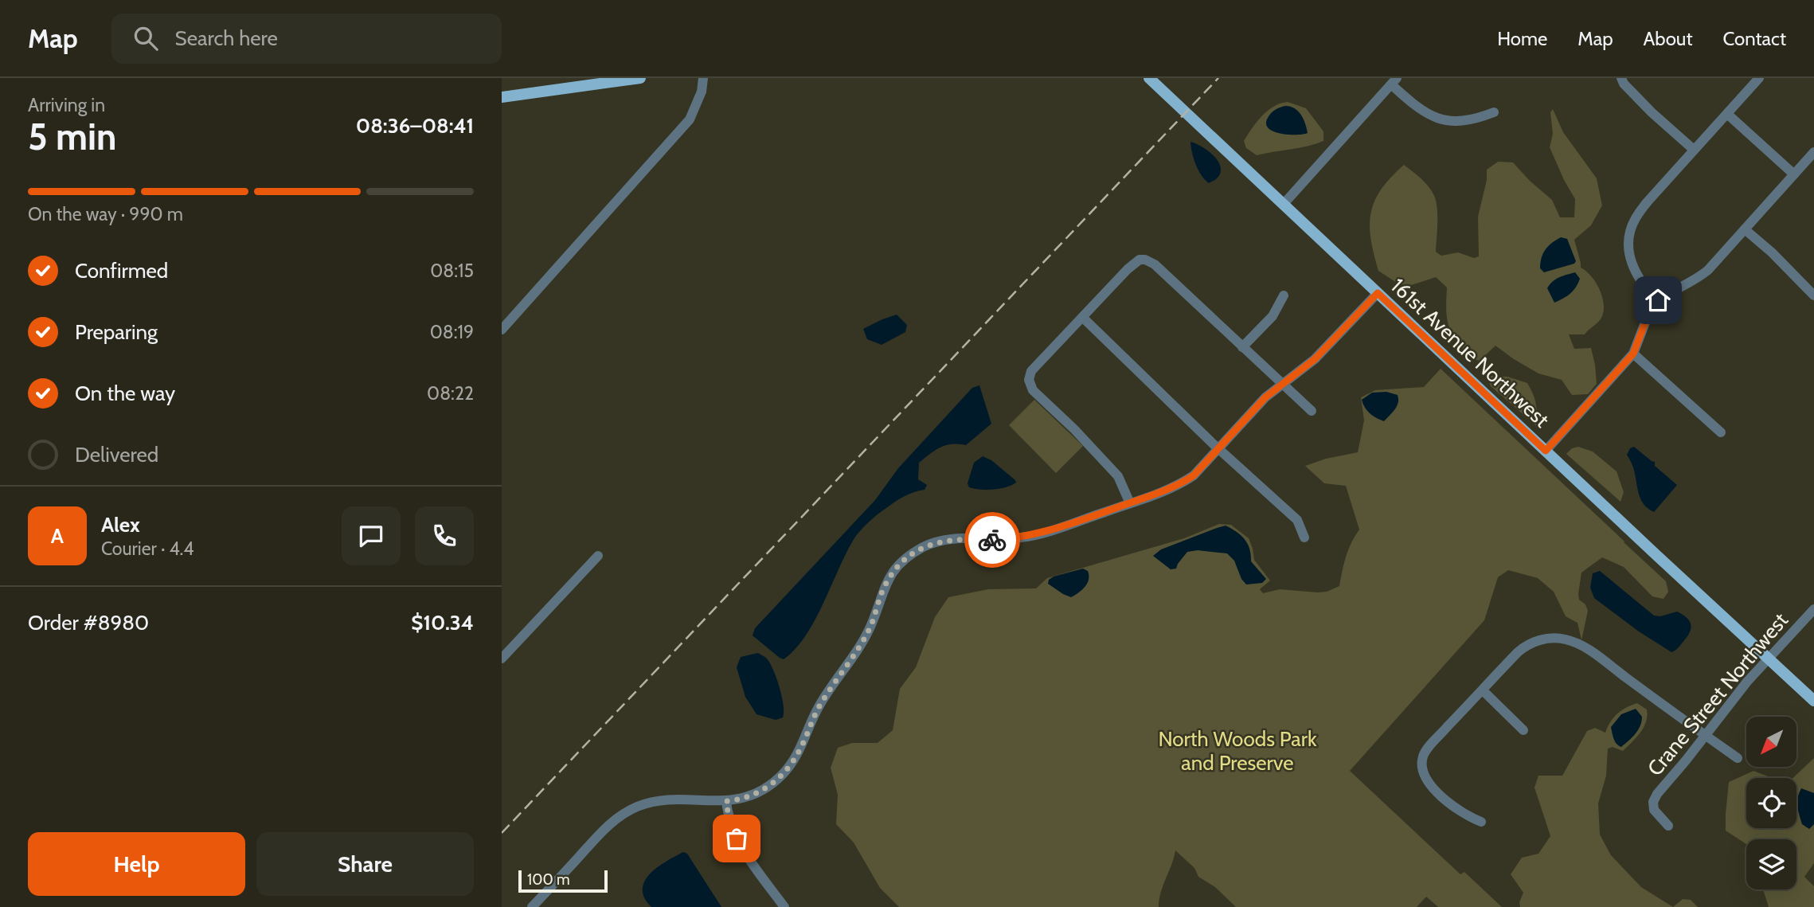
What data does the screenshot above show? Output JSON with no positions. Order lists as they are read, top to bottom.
{
  "streets": {
    "main road": ["161st Avenue Northwest"],
    "street": ["Crane Street Northwest"]
  },
  "crossings": [
    ["161st Avenue Northwest", "Crane Street Northwest"]
  ],
  "parks": ["North Woods Park and Preserve"],
  "scale_bar": "100 m",
  "north": "bottom left",
  "page": {
    "header": "Map",
    "search": "Search here",
    "nav": [
      "Home",
      "Map",
      "About",
      "Contact"
    ],
    "heading": ["5 min", "Arriving in", "08:36–08:41"],
    "panel": [
      "Alex",
      "Courier · 4.4",
      "Order #8980",
      "$10.34"
    ],
    "bar": "On the way · 990 m",
    "list": [
      ["Confirmed", "08:15"],
      ["Preparing", "08:19"],
      ["On the way", "08:22"],
      "Delivered"
    ],
    "round": "A",
    "buttons": ["Help", "Share"],
    "scale": "100 m"
  }
}
